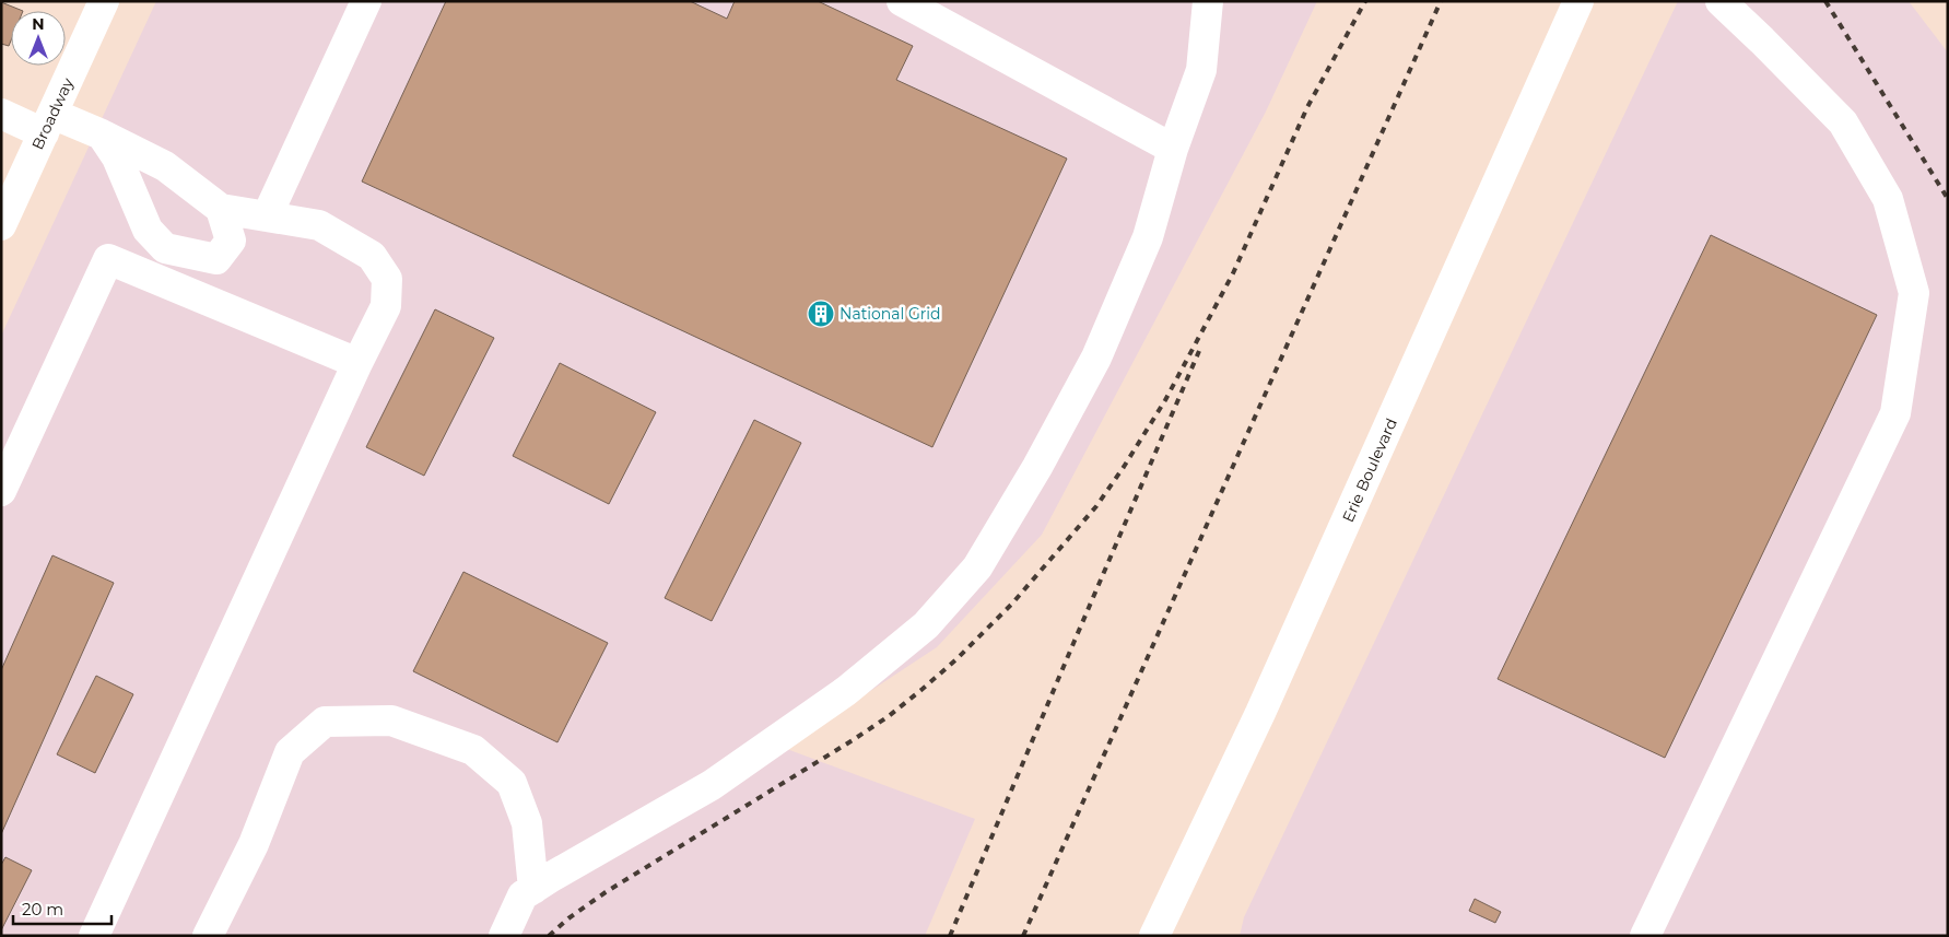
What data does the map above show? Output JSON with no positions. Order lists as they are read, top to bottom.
{
  "streets": {
    "street": ["Broadway", "Erie Boulevard"]
  },
  "places": {
    "building": ["National Grid"]
  },
  "scale_bar": "20 m",
  "north": "top"
}
